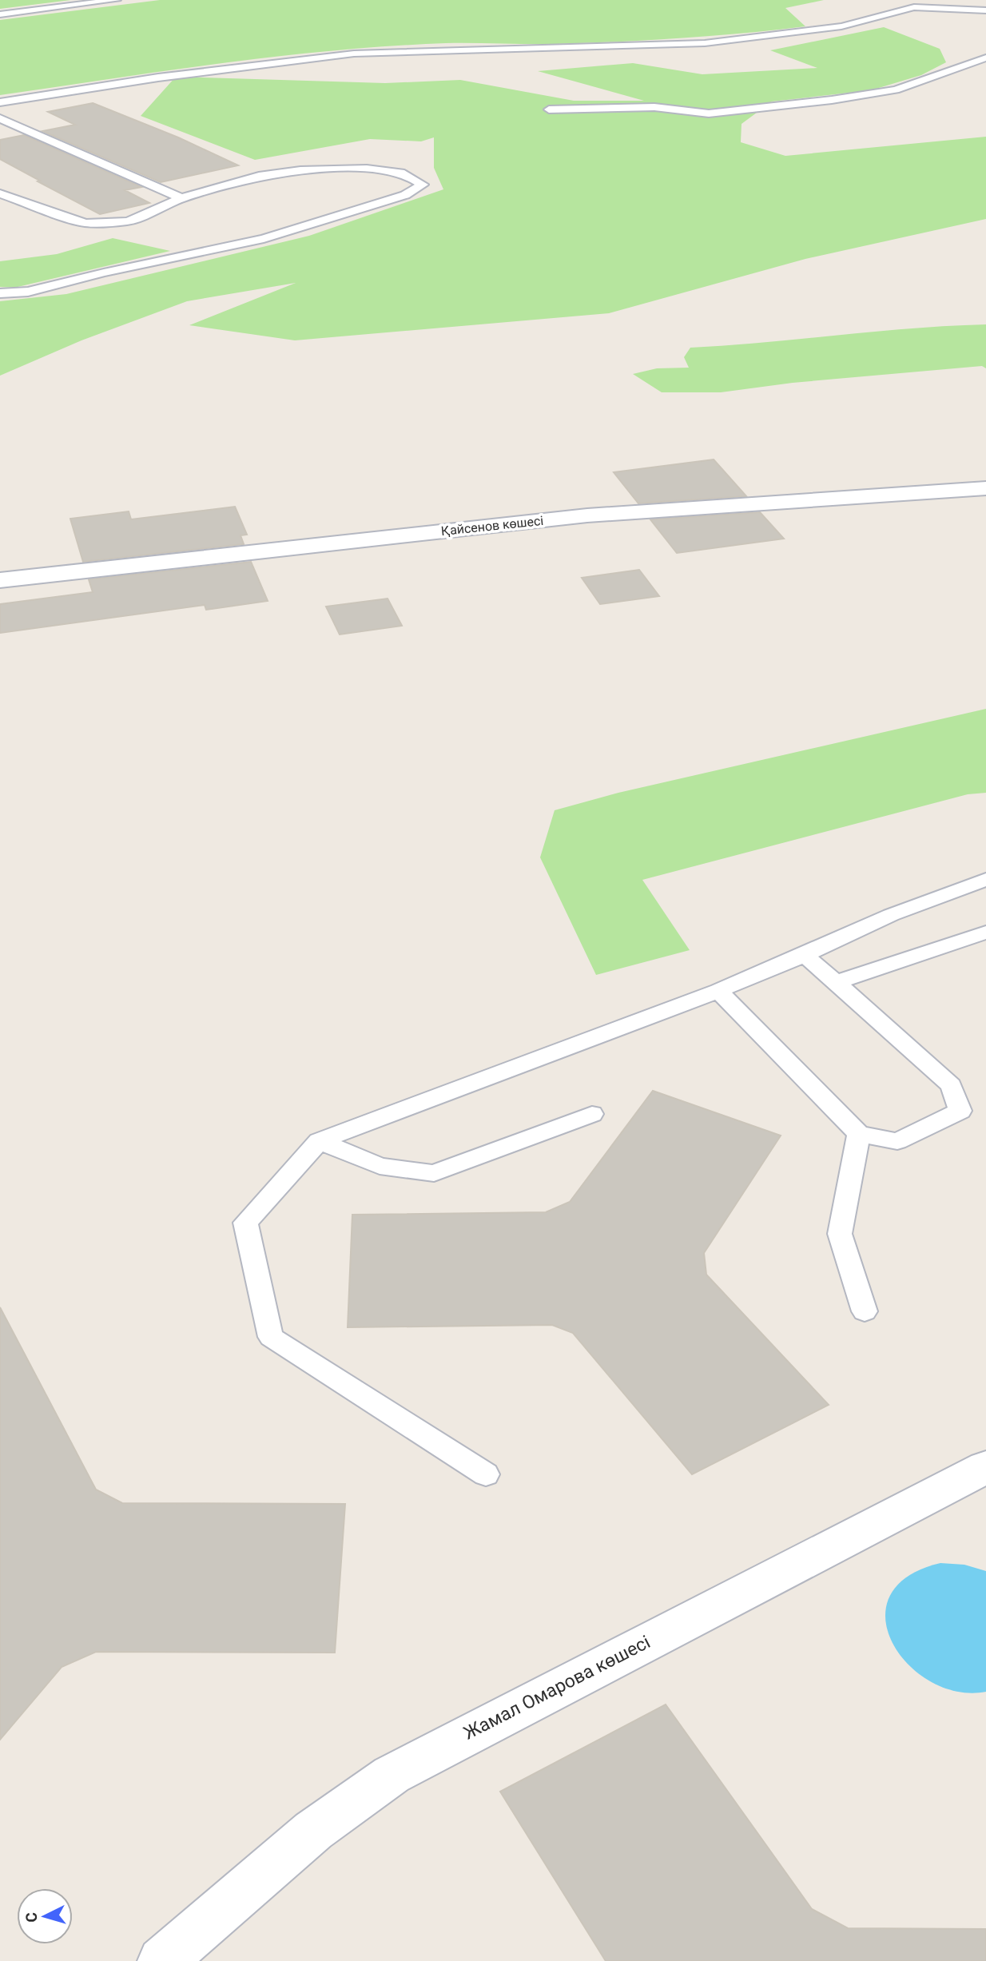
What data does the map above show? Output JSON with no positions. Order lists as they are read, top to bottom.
{
  "streets": {
    "street": ["Қайсенов көшесі", "Жамал Омарова көшесі"]
  },
  "north": "left"
}
